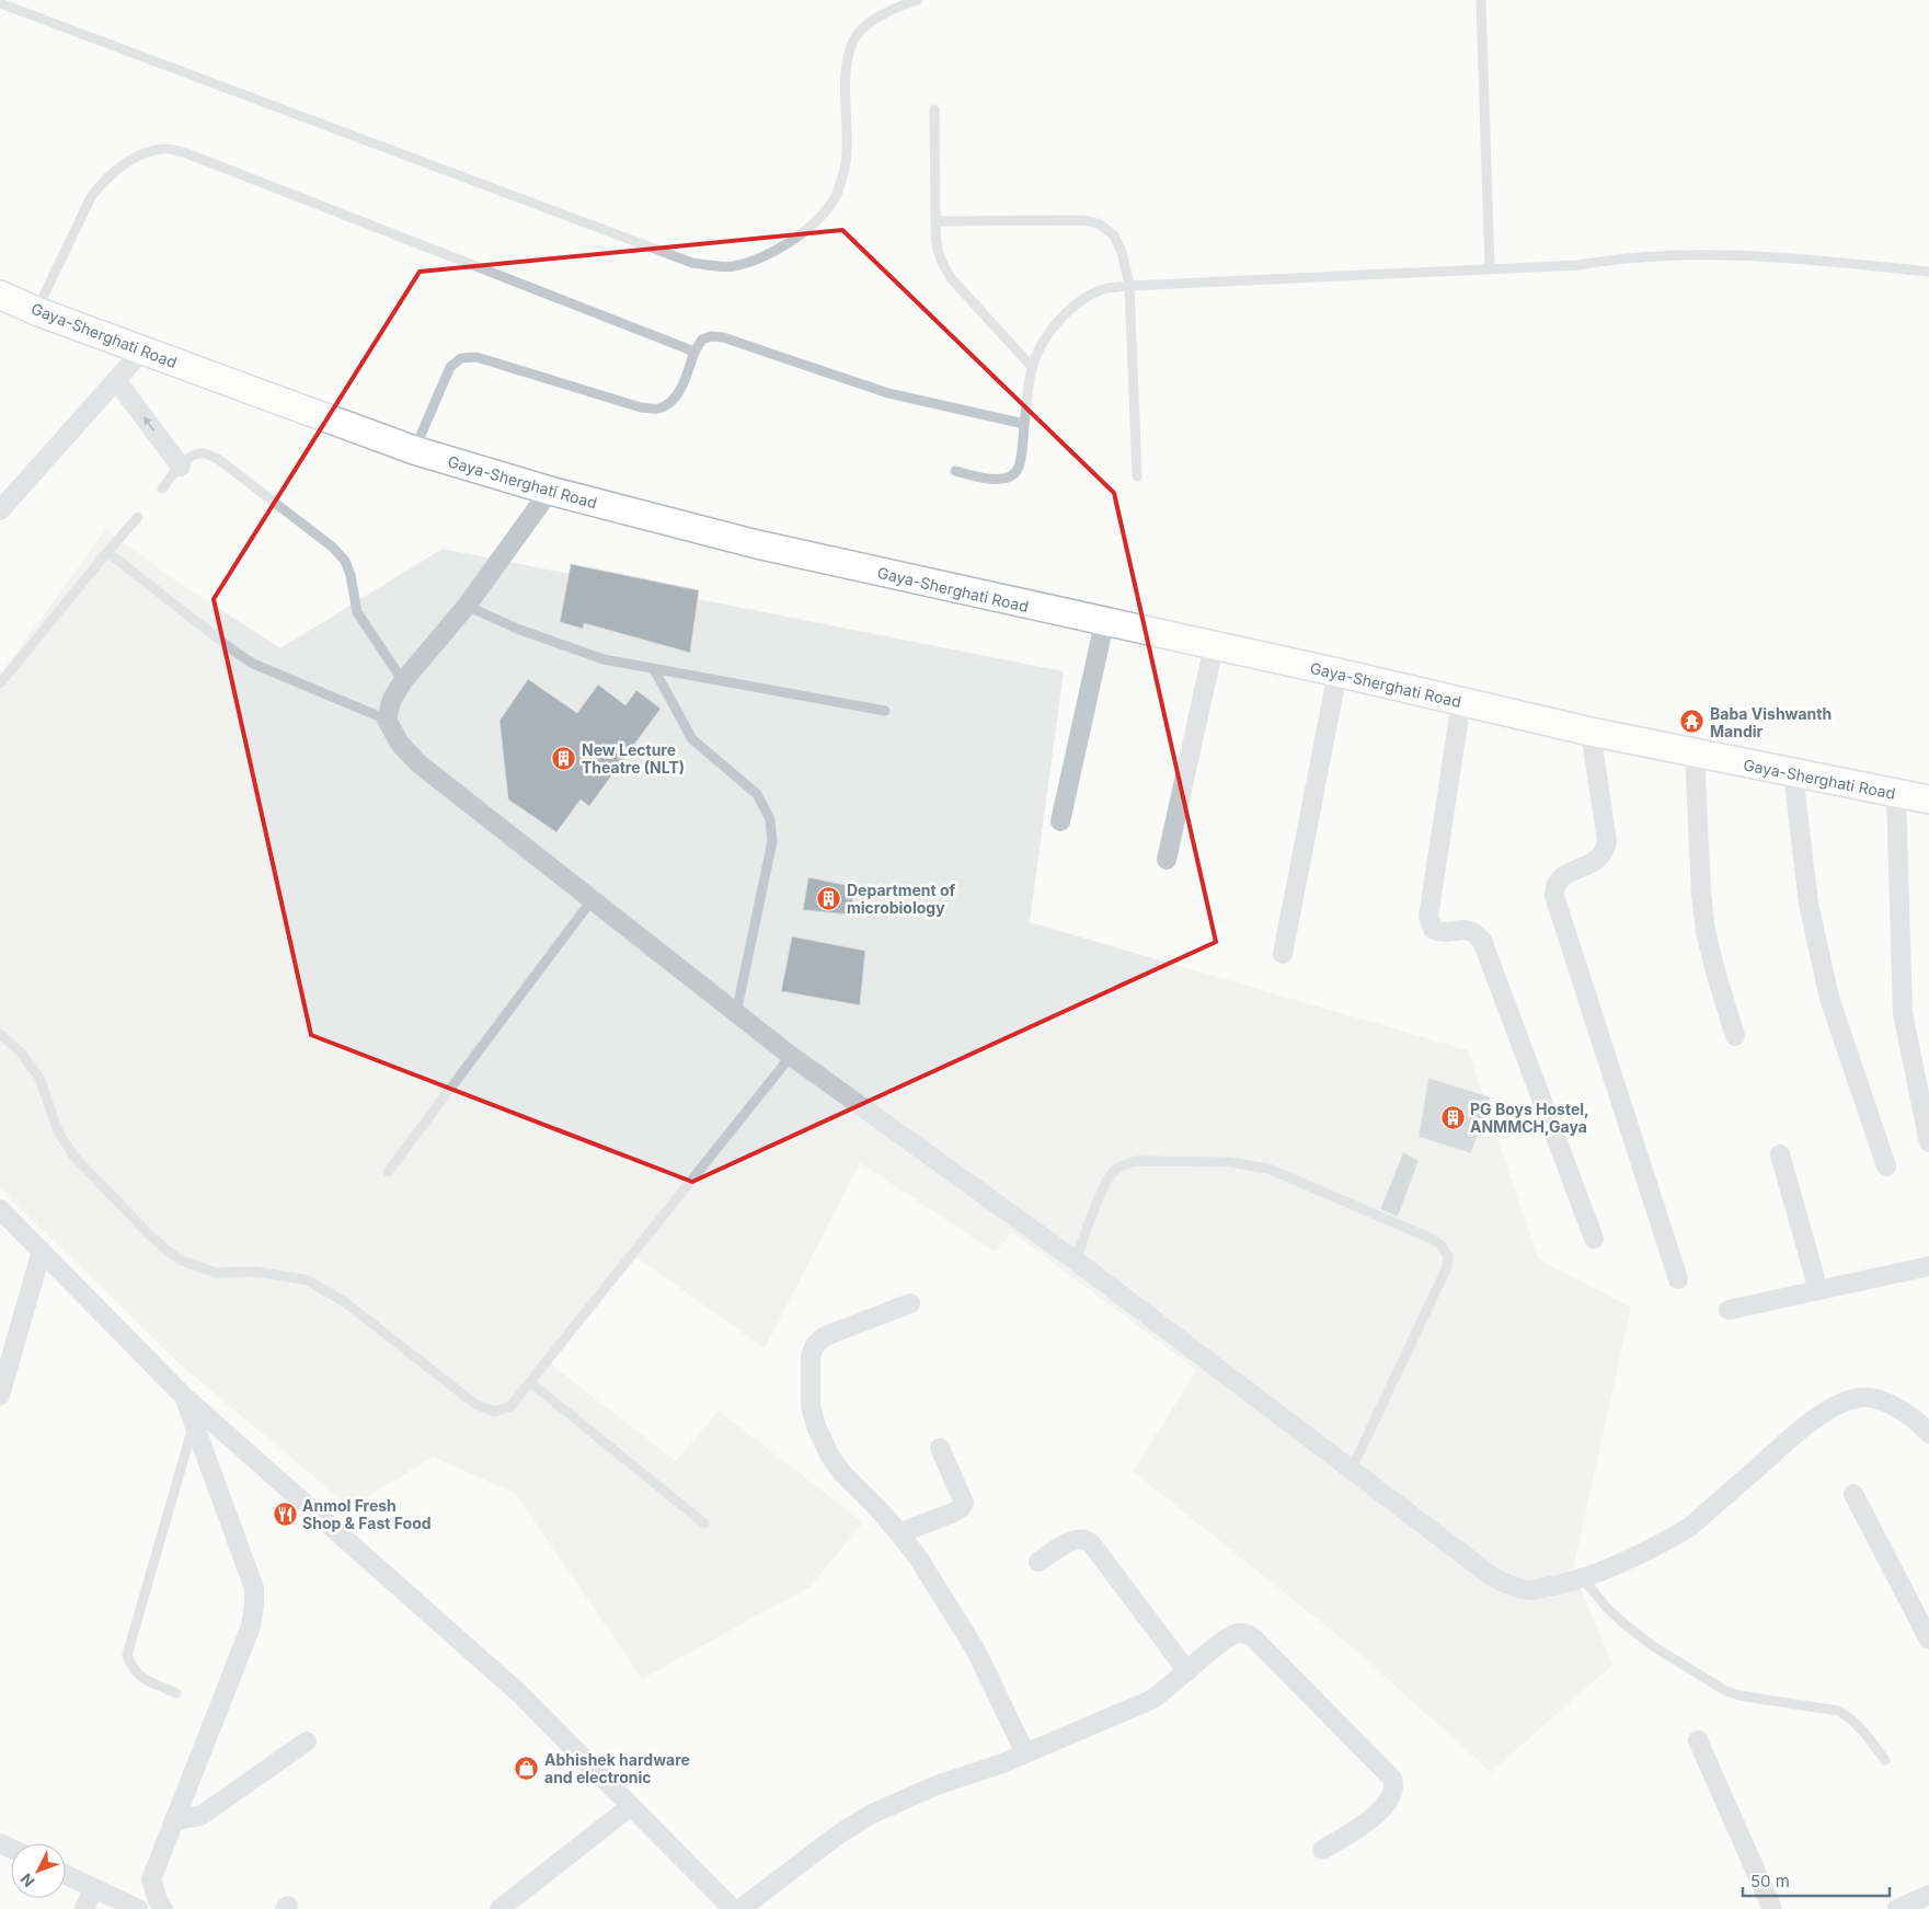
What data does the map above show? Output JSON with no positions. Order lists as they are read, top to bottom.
{
  "streets": {
    "main road": ["Gaya-Sherghati Road"]
  },
  "places": {
    "temple": ["Baba Vishwanth Mandir"],
    "building": ["New Lecture Theatre (NLT)", "Department of microbiology", "PG Boys Hostel, ANMMCH,Gaya"],
    "restaurant": ["Anmol Fresh Shop & Fast Food"],
    "shop": ["Abhishek hardware and electronic"]
  },
  "scale_bar": "50 m",
  "north": "bottom left"
}
